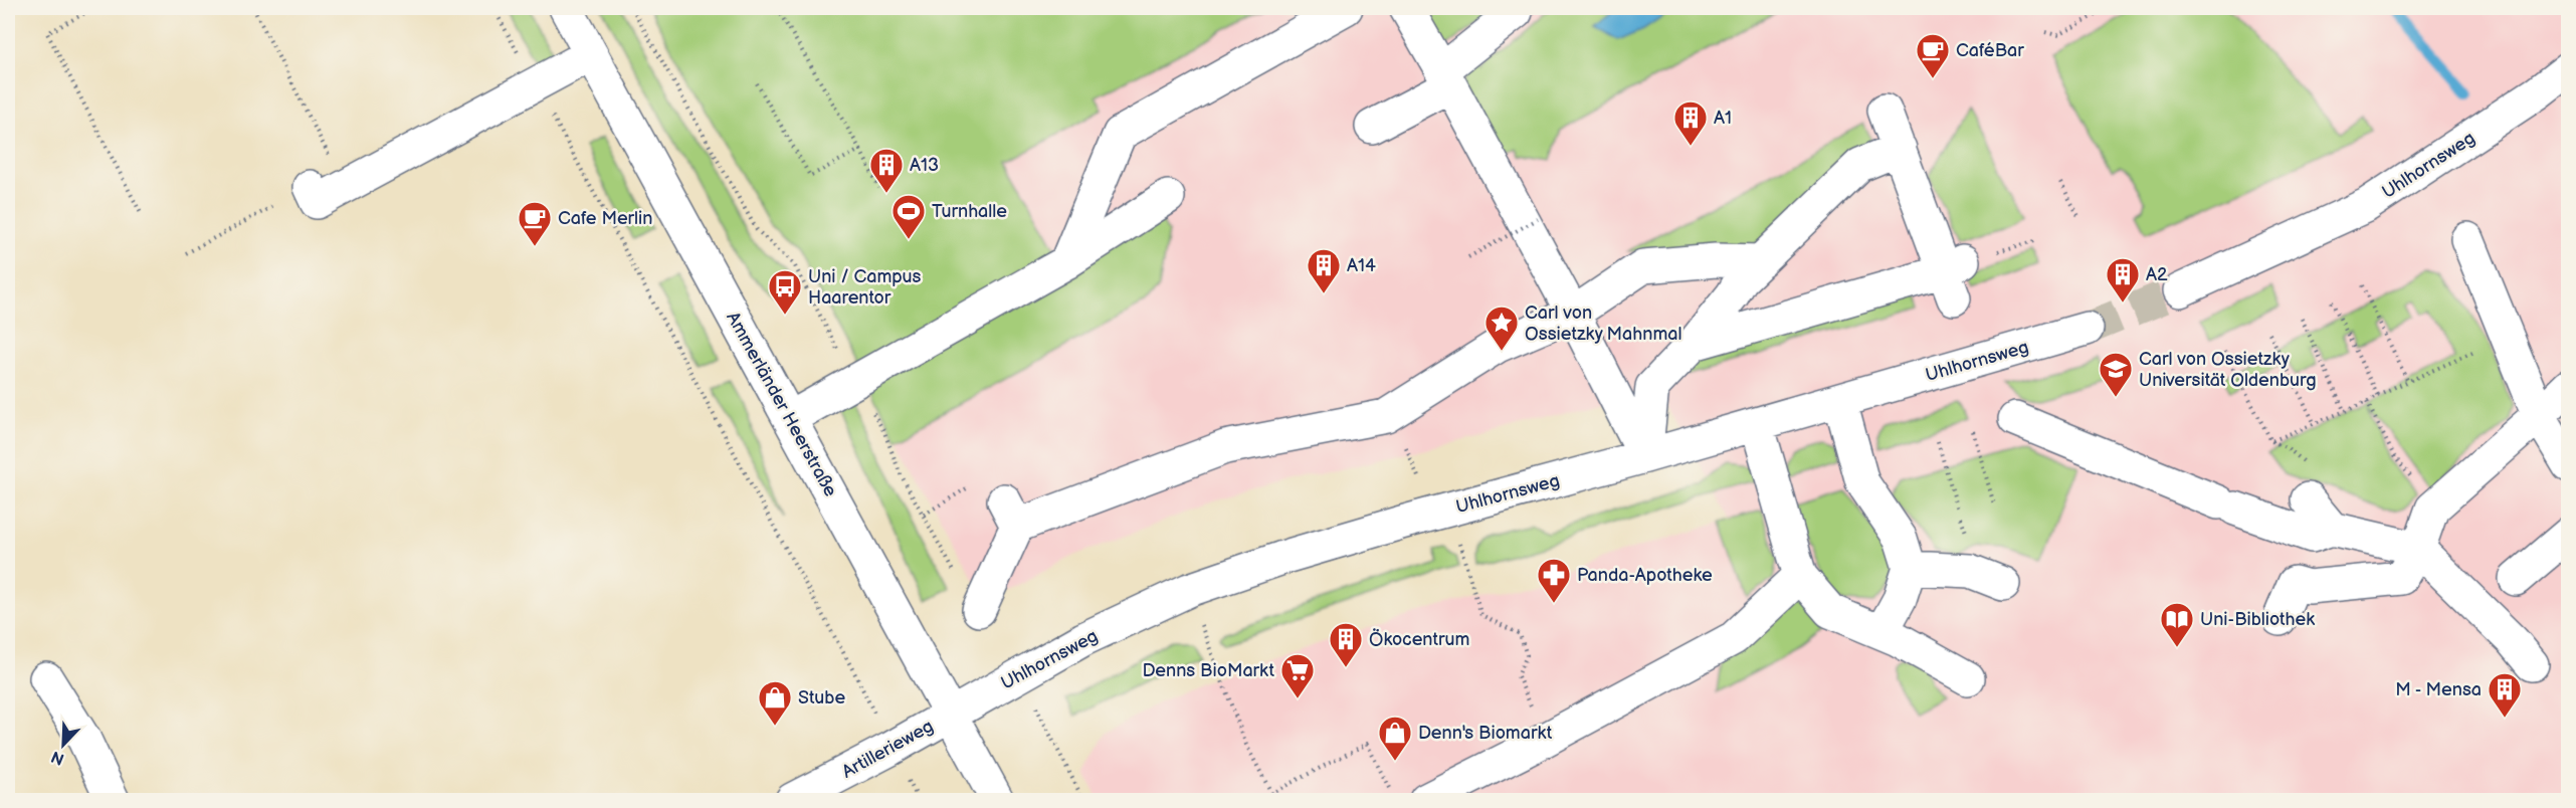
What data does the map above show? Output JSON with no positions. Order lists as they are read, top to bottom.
{
  "streets": {
    "street": ["Uhlhornsweg", "Ammerländer Heerstraße", "Artillerieweg"]
  },
  "crossings": [
    ["Uhlhornsweg", "Ammerländer Heerstraße"],
    ["Uhlhornsweg", "Artillerieweg"],
    ["Ammerländer Heerstraße", "Artillerieweg"]
  ],
  "places": {
    "cafe": ["CaféBar", "Cafe Merlin"],
    "building": [
      "A1",
      "A13",
      "A14",
      "A2",
      "Ökocentrum",
      "M - Mensa"
    ],
    "sports": ["Turnhalle"],
    "bus stop": ["Uni / Campus Haarentor"],
    "place": ["Carl von Ossietzky Mahnmal"],
    "school or university": ["Carl von Ossietzky Universität Oldenburg"],
    "pharmacy": ["Panda-Apotheke"],
    "library": ["Uni-Bibliothek"],
    "supermarket": ["Denns BioMarkt"],
    "shop": ["Stube", "Denn's Biomarkt"]
  },
  "north": "bottom left"
}
